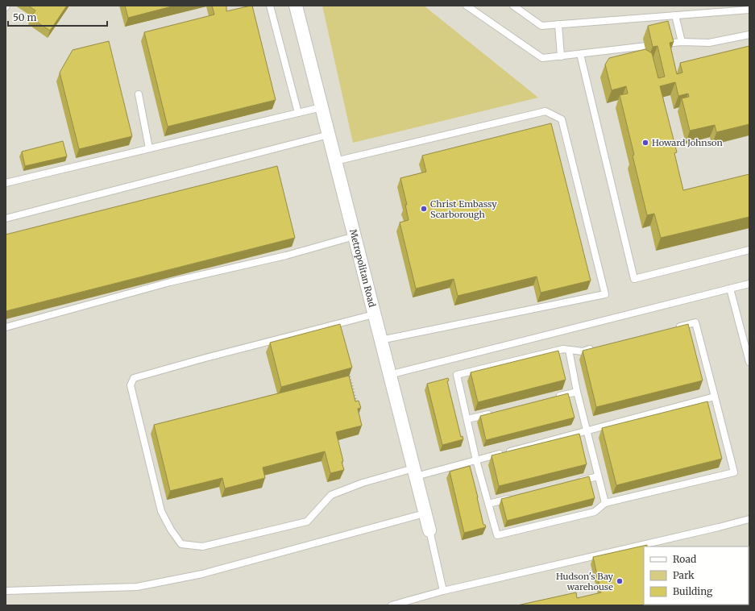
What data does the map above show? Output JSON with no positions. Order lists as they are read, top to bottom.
{
  "streets": {
    "street": ["Metropolitan Road"]
  },
  "places": ["Howard Johnson", "Christ Embassy Scarborough", "Hudson's Bay warehouse"],
  "legend": ["Road", "Park", "Building"],
  "scale_bar": "50 m"
}
